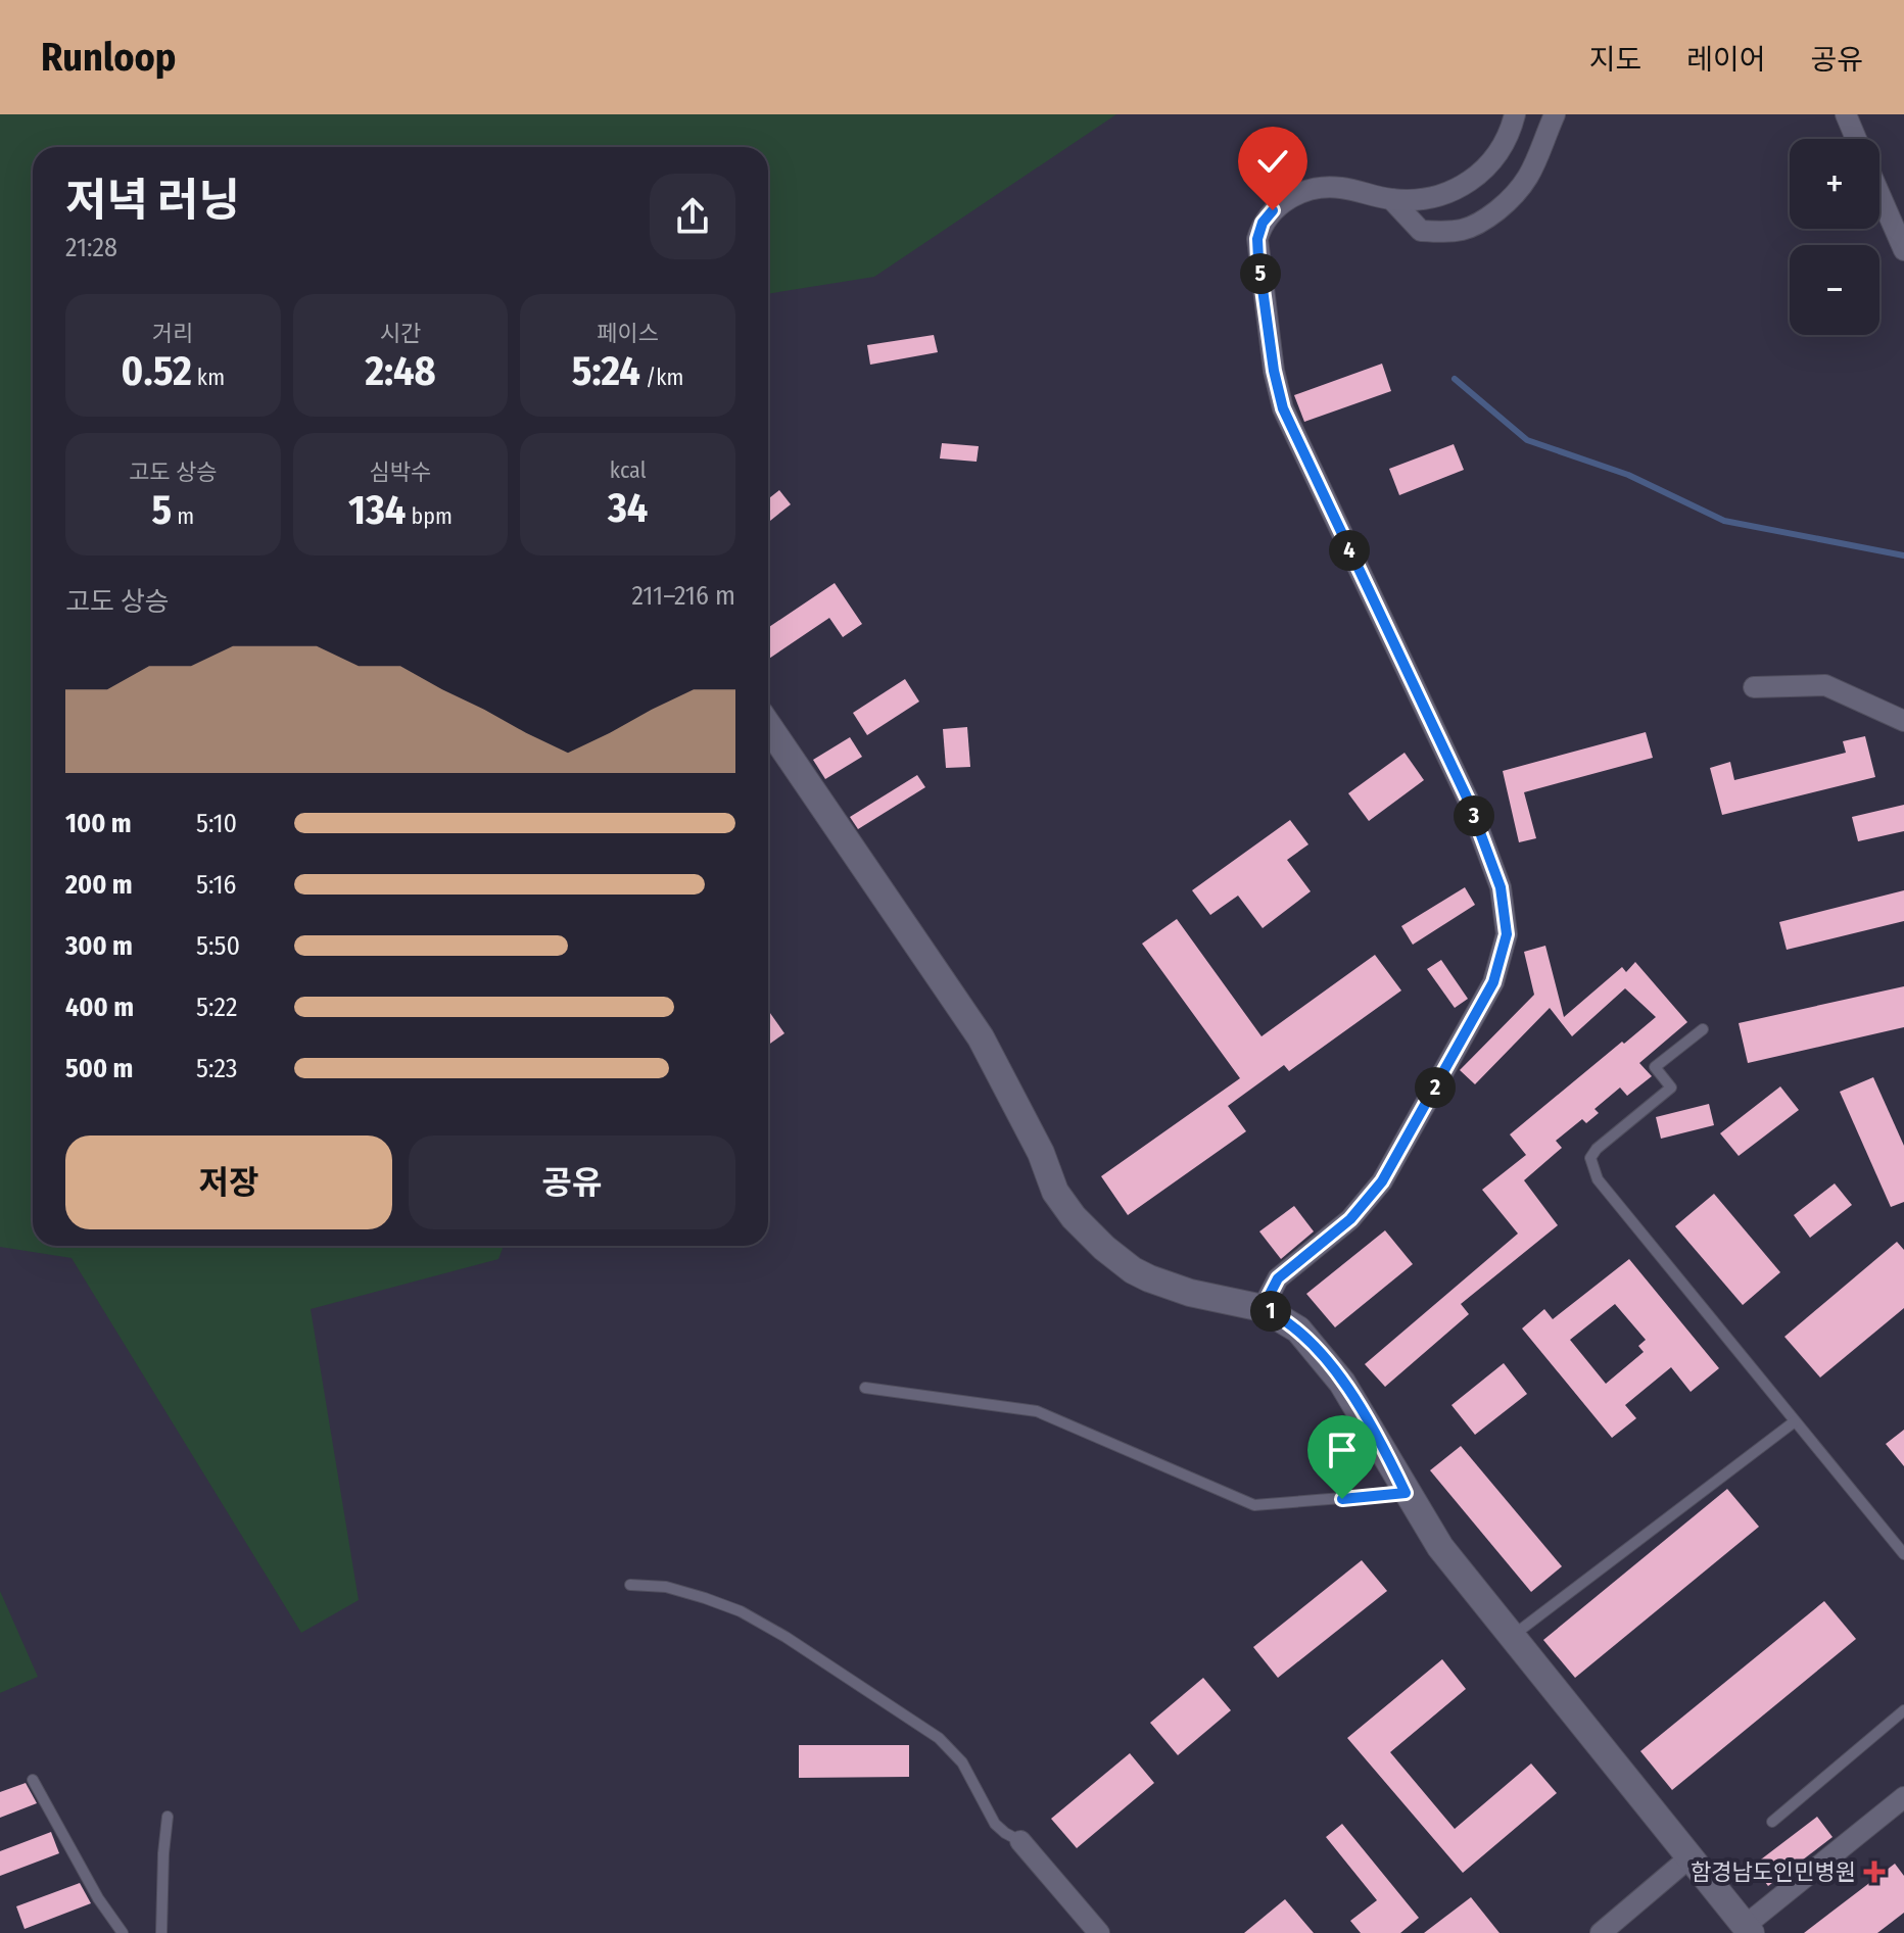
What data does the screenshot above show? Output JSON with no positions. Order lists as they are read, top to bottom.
{
  "places": {
    "health": ["함경남도인민병원"]
  },
  "page": {
    "header": "Runloop",
    "nav": ["지도", "레이어", "공유"],
    "map_buttons": ["+", "−"],
    "heading": ["저녁 러닝", "21:28"],
    "pins": [
      "5",
      "4",
      "3",
      "2",
      "1"
    ],
    "stats": [
      ["거리", "0.52 km"],
      ["시간", "2:48"],
      ["페이스", "5:24 /km"],
      ["고도 상승", "5 m"],
      ["심박수", "134 bpm"],
      ["kcal", "34"]
    ],
    "chart": ["고도 상승", "211–216 m"],
    "list": [
      {
        "name": "100 m",
        "note": "5:10"
      },
      {
        "name": "200 m",
        "note": "5:16"
      },
      {
        "name": "300 m",
        "note": "5:50"
      },
      {
        "name": "400 m",
        "note": "5:22"
      },
      {
        "name": "500 m",
        "note": "5:23"
      }
    ],
    "buttons": ["저장", "공유"]
  }
}
